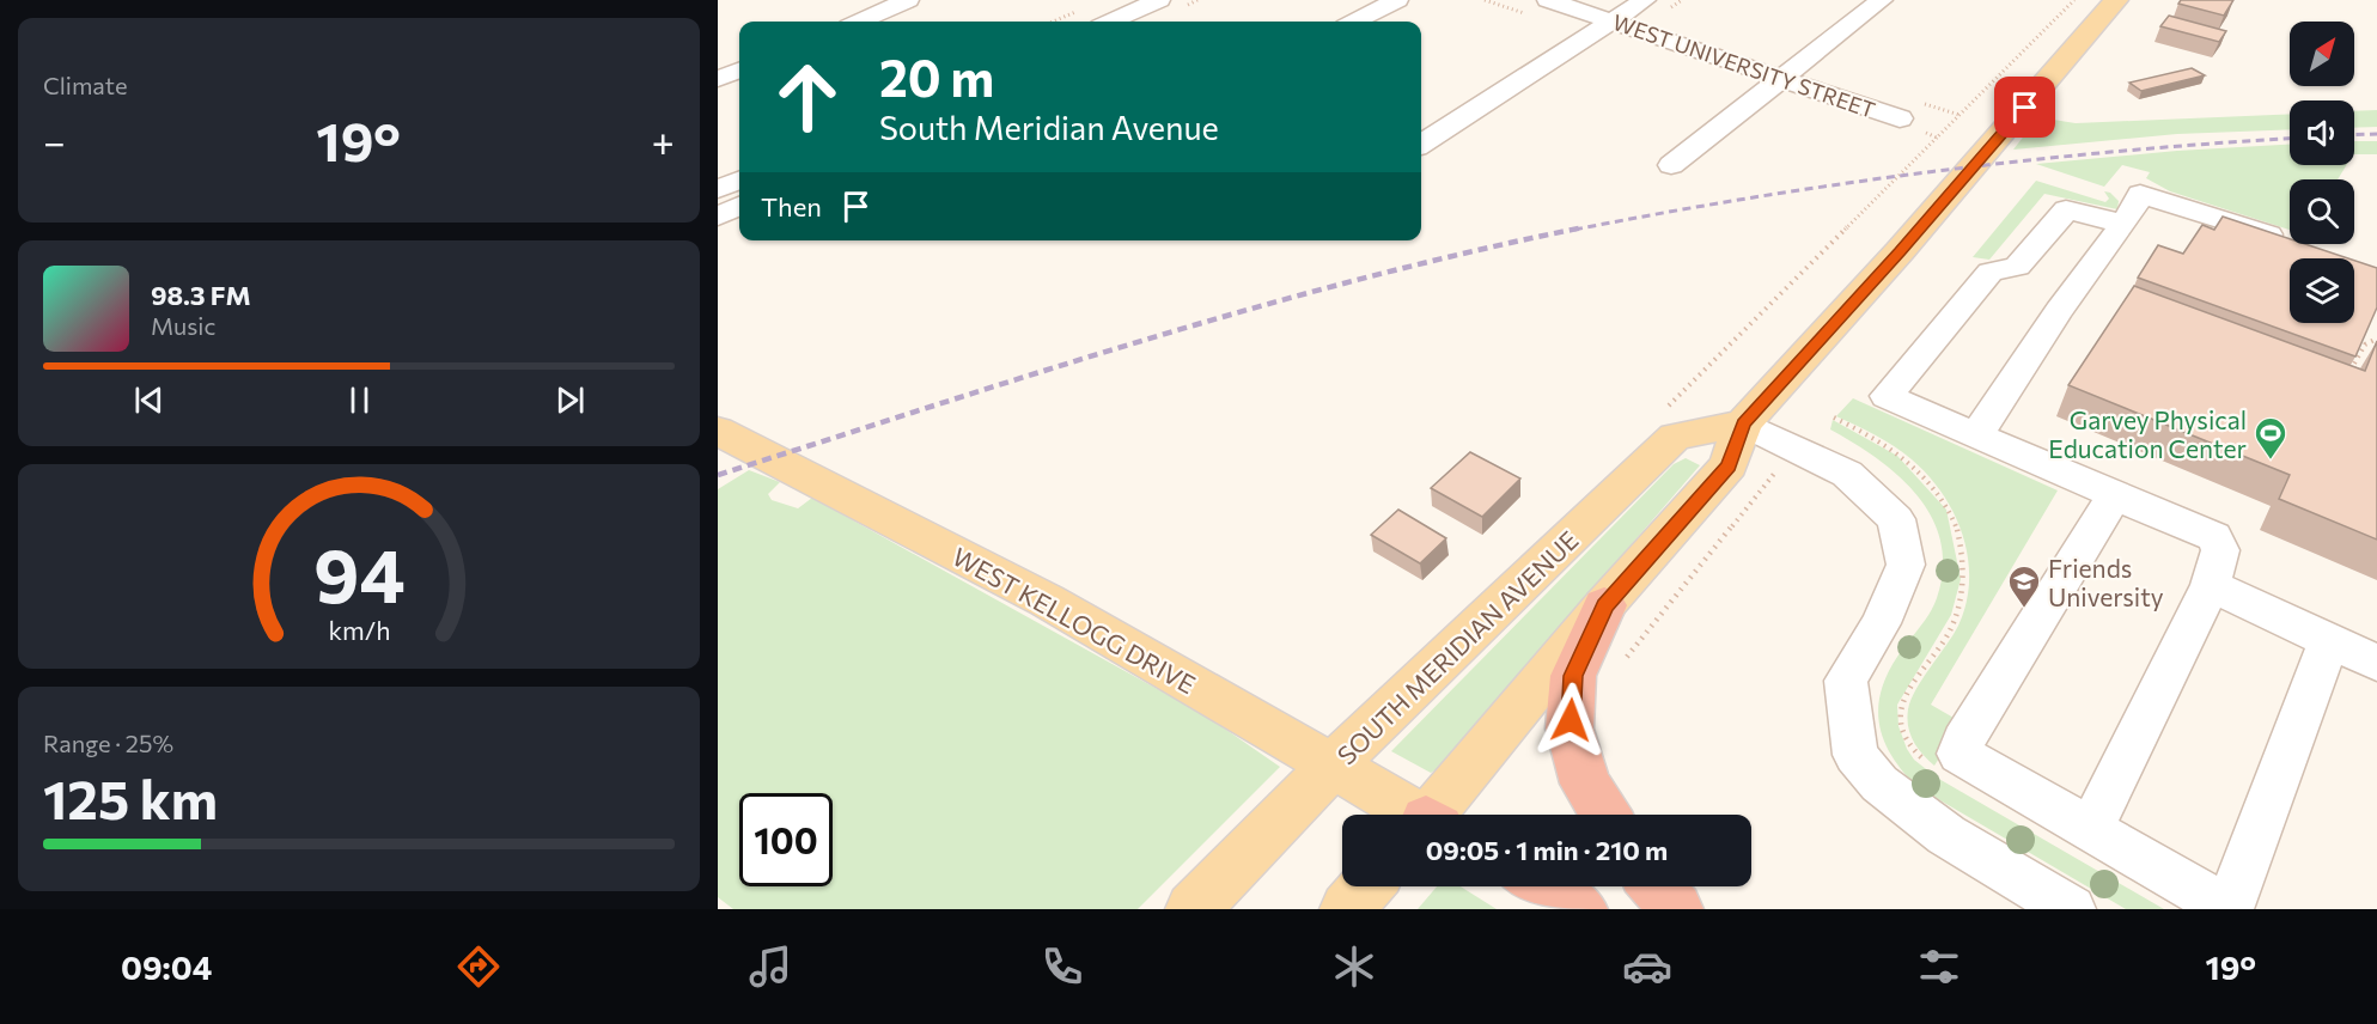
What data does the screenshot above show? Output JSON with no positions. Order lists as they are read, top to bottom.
{
  "streets": {
    "main road": ["WEST KELLOGG DRIVE", "SOUTH MERIDIAN AVENUE"],
    "street": ["WEST UNIVERSITY STREET"]
  },
  "crossings": [
    ["WEST KELLOGG DRIVE", "SOUTH MERIDIAN AVENUE"]
  ],
  "places": {
    "sports": ["Garvey Physical Education Center"],
    "school or university": ["Friends University"]
  },
  "north": "top right",
  "page": {
    "tile": [
      "Climate",
      ["Range · 25%", "125 km"]
    ],
    "turn": ["20 m", "South Meridian Avenue"],
    "heat": ["−", "19°", "+"],
    "then": "Then",
    "song": ["98.3 FM", "Music"],
    "limit": "100",
    "trip": "09:05 · 1 min · 210 m",
    "tabs": ["09:04", "19°"],
    "gauge": ["94", "km/h"]
  }
}
